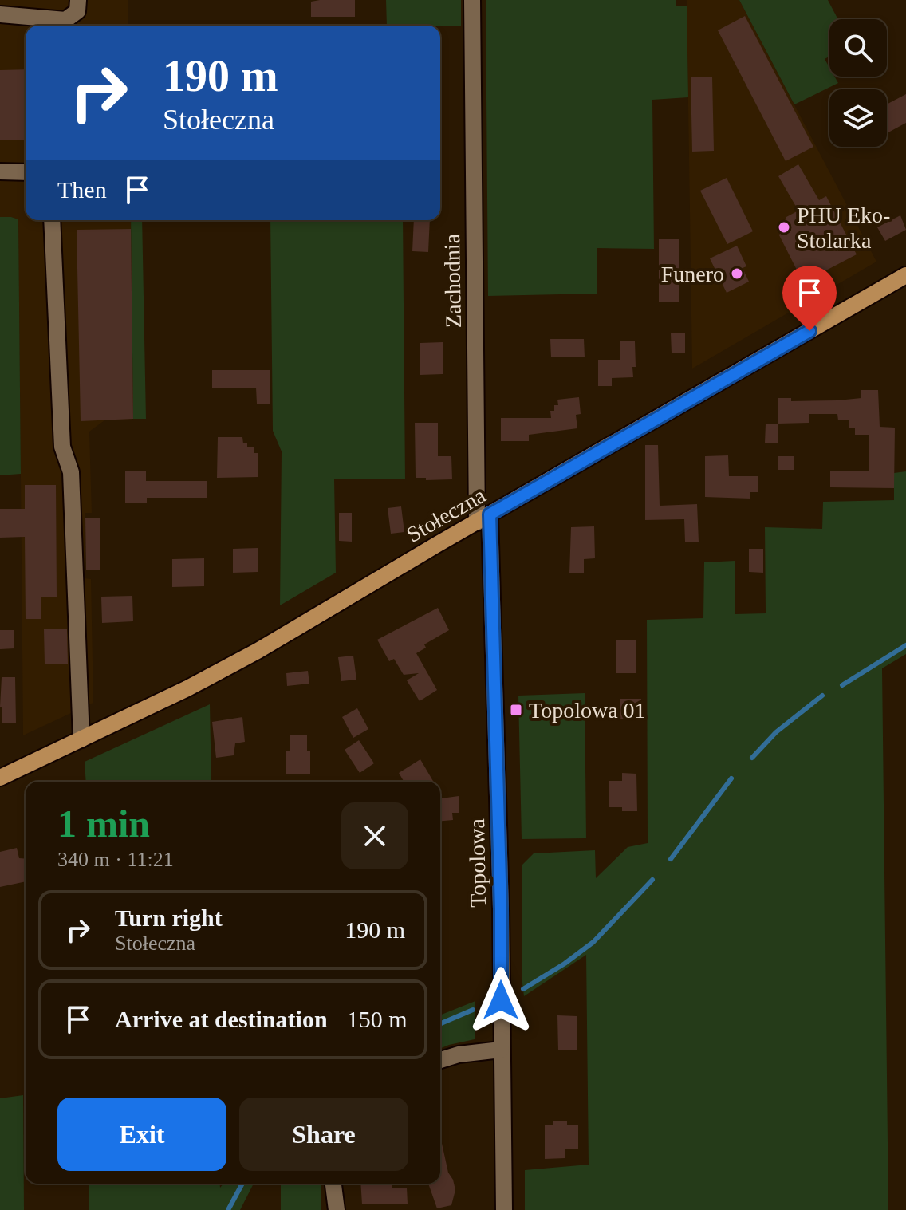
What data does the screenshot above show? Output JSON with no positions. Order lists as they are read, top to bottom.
{
  "streets": {
    "main road": ["Stołeczna"],
    "street": ["Zachodnia", "Topolowa"]
  },
  "crossings": [
    ["Zachodnia", "Stołeczna"],
    ["Zachodnia", "Topolowa"],
    ["Stołeczna", "Topolowa"]
  ],
  "places": {
    "other": ["PHU Eko- Stolarka", "Funero"],
    "transit": ["Topolowa 01"]
  },
  "page": {
    "turn": ["190 m", "Stołeczna"],
    "then": "Then",
    "heading": ["1 min", "340 m · 11:21"],
    "list": [
      {
        "name": "Turn right",
        "note": "Stołeczna",
        "value": "190 m"
      },
      {
        "name": "Arrive at destination",
        "value": "150 m"
      }
    ],
    "buttons": ["Exit", "Share"]
  }
}
